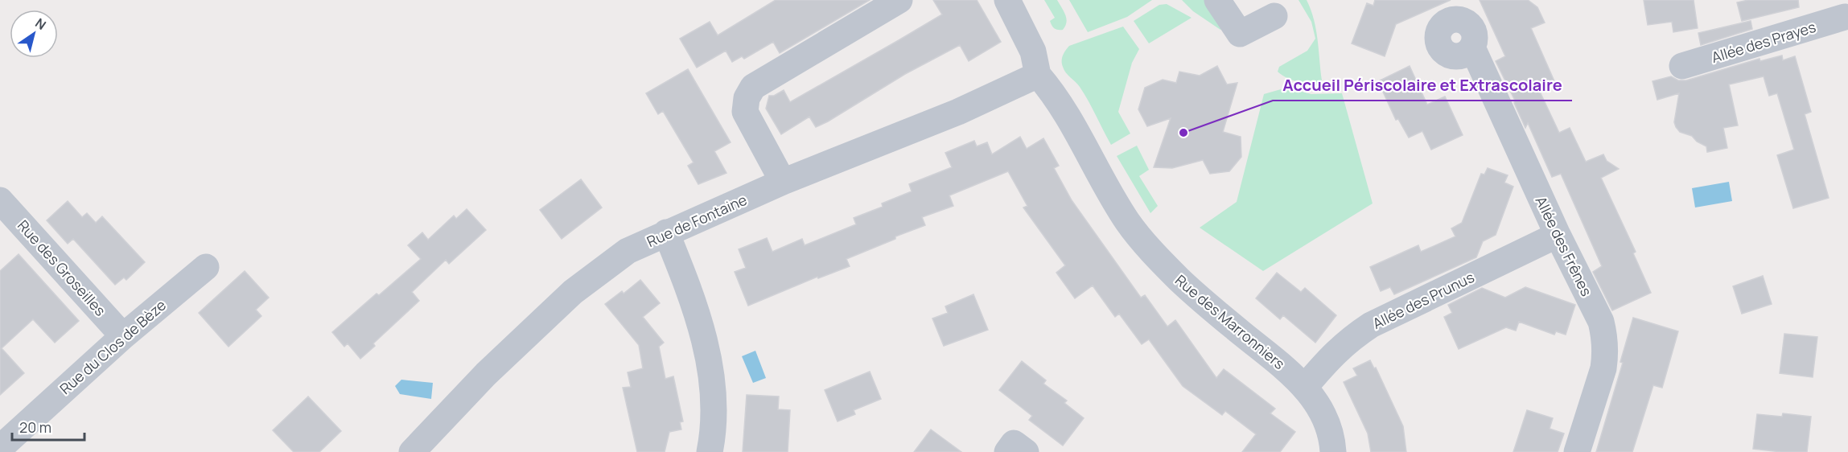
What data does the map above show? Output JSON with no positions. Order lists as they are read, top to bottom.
{
  "streets": {
    "street": [
      "Allée des Prayes",
      "Rue de Fontaine",
      "Allée des Frênes",
      "Rue des Groseilles",
      "Allée des Prunus",
      "Rue des Marronniers",
      "Rue du Clos de Bèze"
    ]
  },
  "crossings": [
    ["Rue de Fontaine", "Rue des Marronniers"],
    ["Allée des Frênes", "Allée des Prunus"],
    ["Rue des Groseilles", "Rue du Clos de Bèze"],
    ["Allée des Prunus", "Rue des Marronniers"]
  ],
  "places": ["Accueil Périscolaire et Extrascolaire"],
  "scale_bar": "20 m",
  "north": "top right"
}
